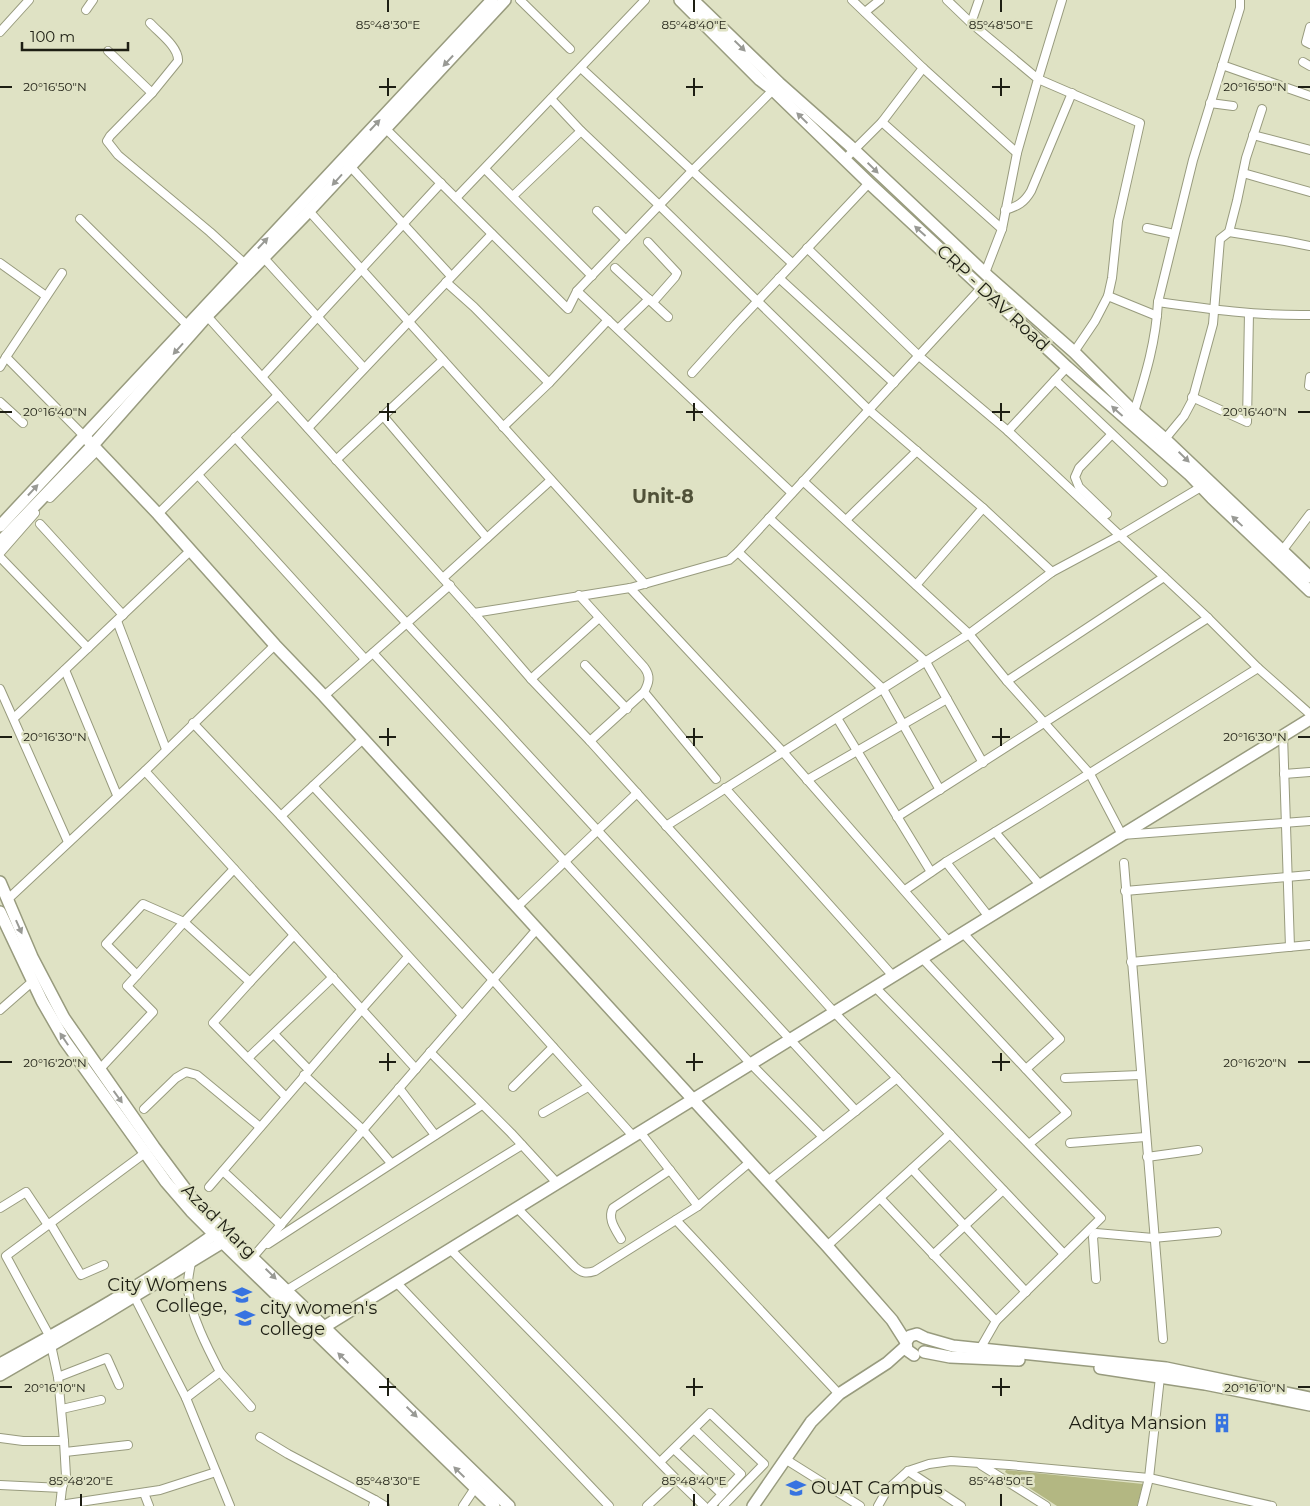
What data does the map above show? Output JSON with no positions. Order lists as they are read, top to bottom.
{
  "streets": {
    "street": ["CRP - DAV Road", "Azad Marg"]
  },
  "districts": ["Unit-8"],
  "places": {
    "school or university": ["City Womens College,", "city women's college", "OUAT Campus"],
    "building": ["Aditya Mansion"]
  },
  "scale_bar": "100 m",
  "coordinates": [
    "85°48'30\"E",
    "85°48'40\"E",
    "85°48'50\"E",
    "20°16'50\"N",
    "20°16'40\"N",
    "20°16'30\"N",
    "20°16'20\"N",
    "20°16'10\"N",
    "85°48'20\"E"
  ]
}
